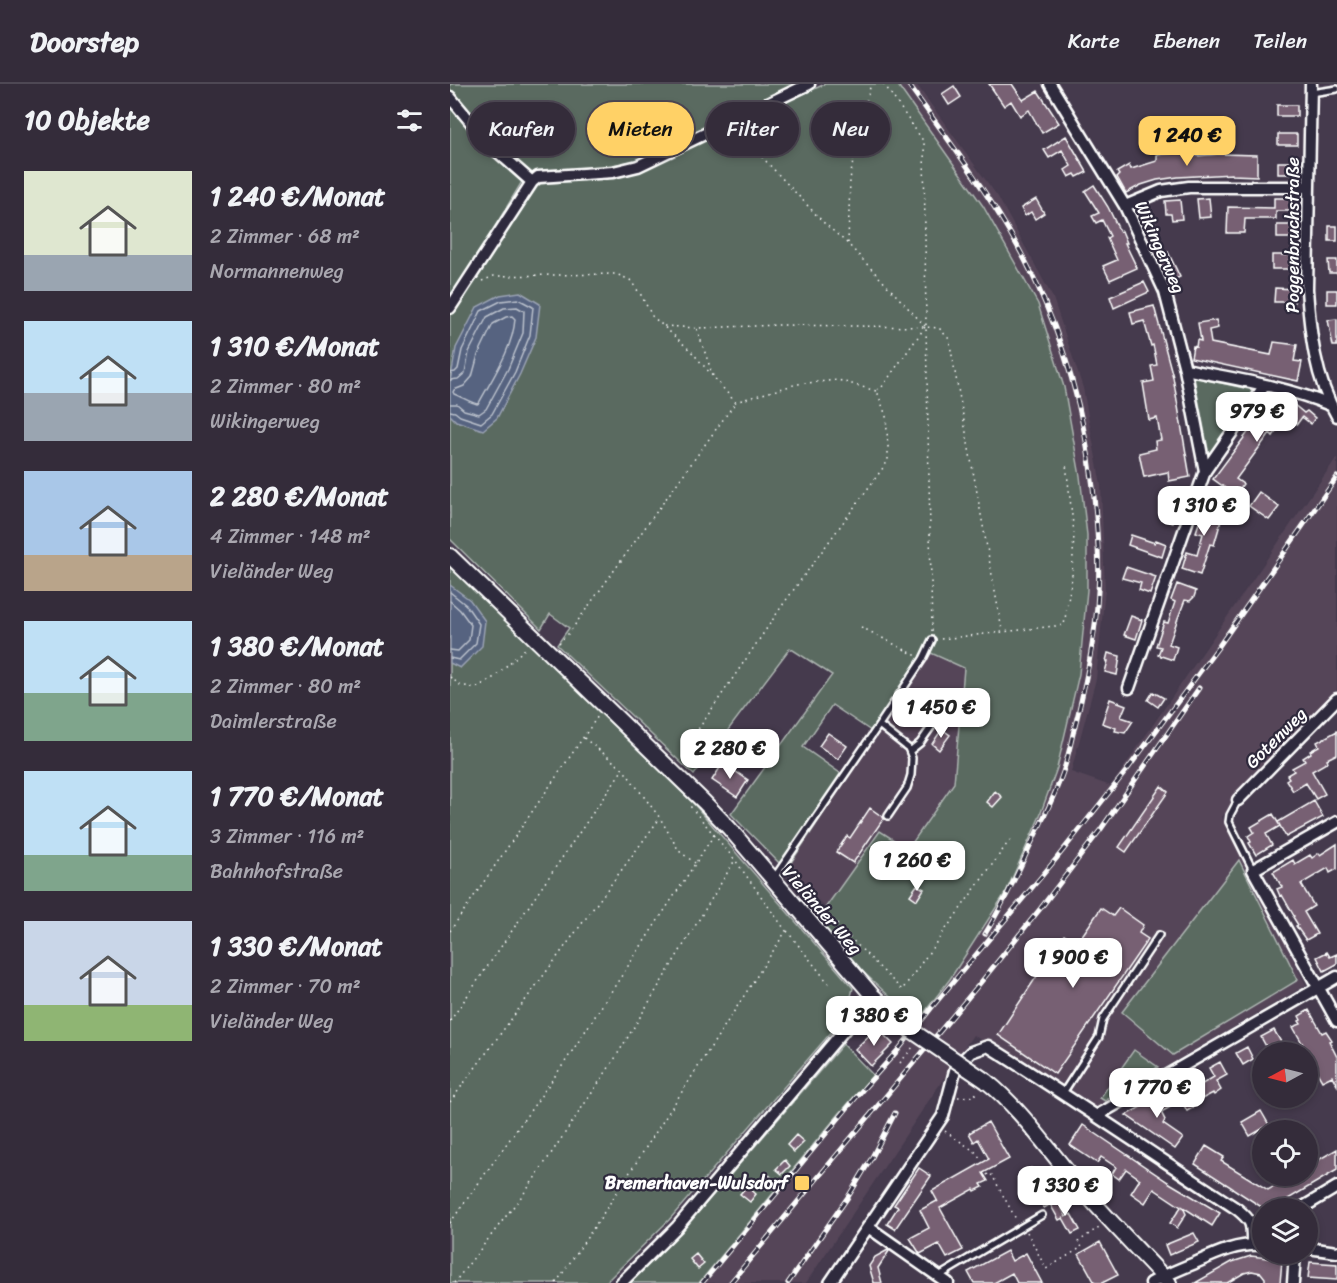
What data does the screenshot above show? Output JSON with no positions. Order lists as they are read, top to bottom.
{
  "streets": {
    "street": [
      "Poggenbruchstraße",
      "Wikingerweg",
      "Gotenweg",
      "Vieländer Weg"
    ]
  },
  "places": {
    "transit": ["Bremerhaven-Wulsdorf"]
  },
  "north": "left",
  "page": {
    "header": "Doorstep",
    "nav": ["Karte", "Ebenen", "Teilen"],
    "heading": "10 Objekte",
    "chip": [
      "Kaufen",
      "Mieten",
      "Filter",
      "Neu"
    ],
    "price": [
      "1 240 €",
      "979 €",
      "1 310 €",
      "1 450 €",
      "2 280 €",
      "1 260 €",
      "1 900 €",
      "1 380 €",
      "1 770 €",
      "1 330 €"
    ],
    "list": [
      {
        "name": "1 240 €/Monat",
        "note": "2 Zimmer · 68 m² · Normannenweg"
      },
      {
        "name": "1 310 €/Monat",
        "note": "2 Zimmer · 80 m² · Wikingerweg"
      },
      {
        "name": "2 280 €/Monat",
        "note": "4 Zimmer · 148 m² · Vieländer Weg"
      },
      {
        "name": "1 380 €/Monat",
        "note": "2 Zimmer · 80 m² · Daimlerstraße"
      },
      {
        "name": "1 770 €/Monat",
        "note": "3 Zimmer · 116 m² · Bahnhofstraße"
      },
      {
        "name": "1 330 €/Monat",
        "note": "2 Zimmer · 70 m² · Vieländer Weg"
      }
    ]
  }
}
